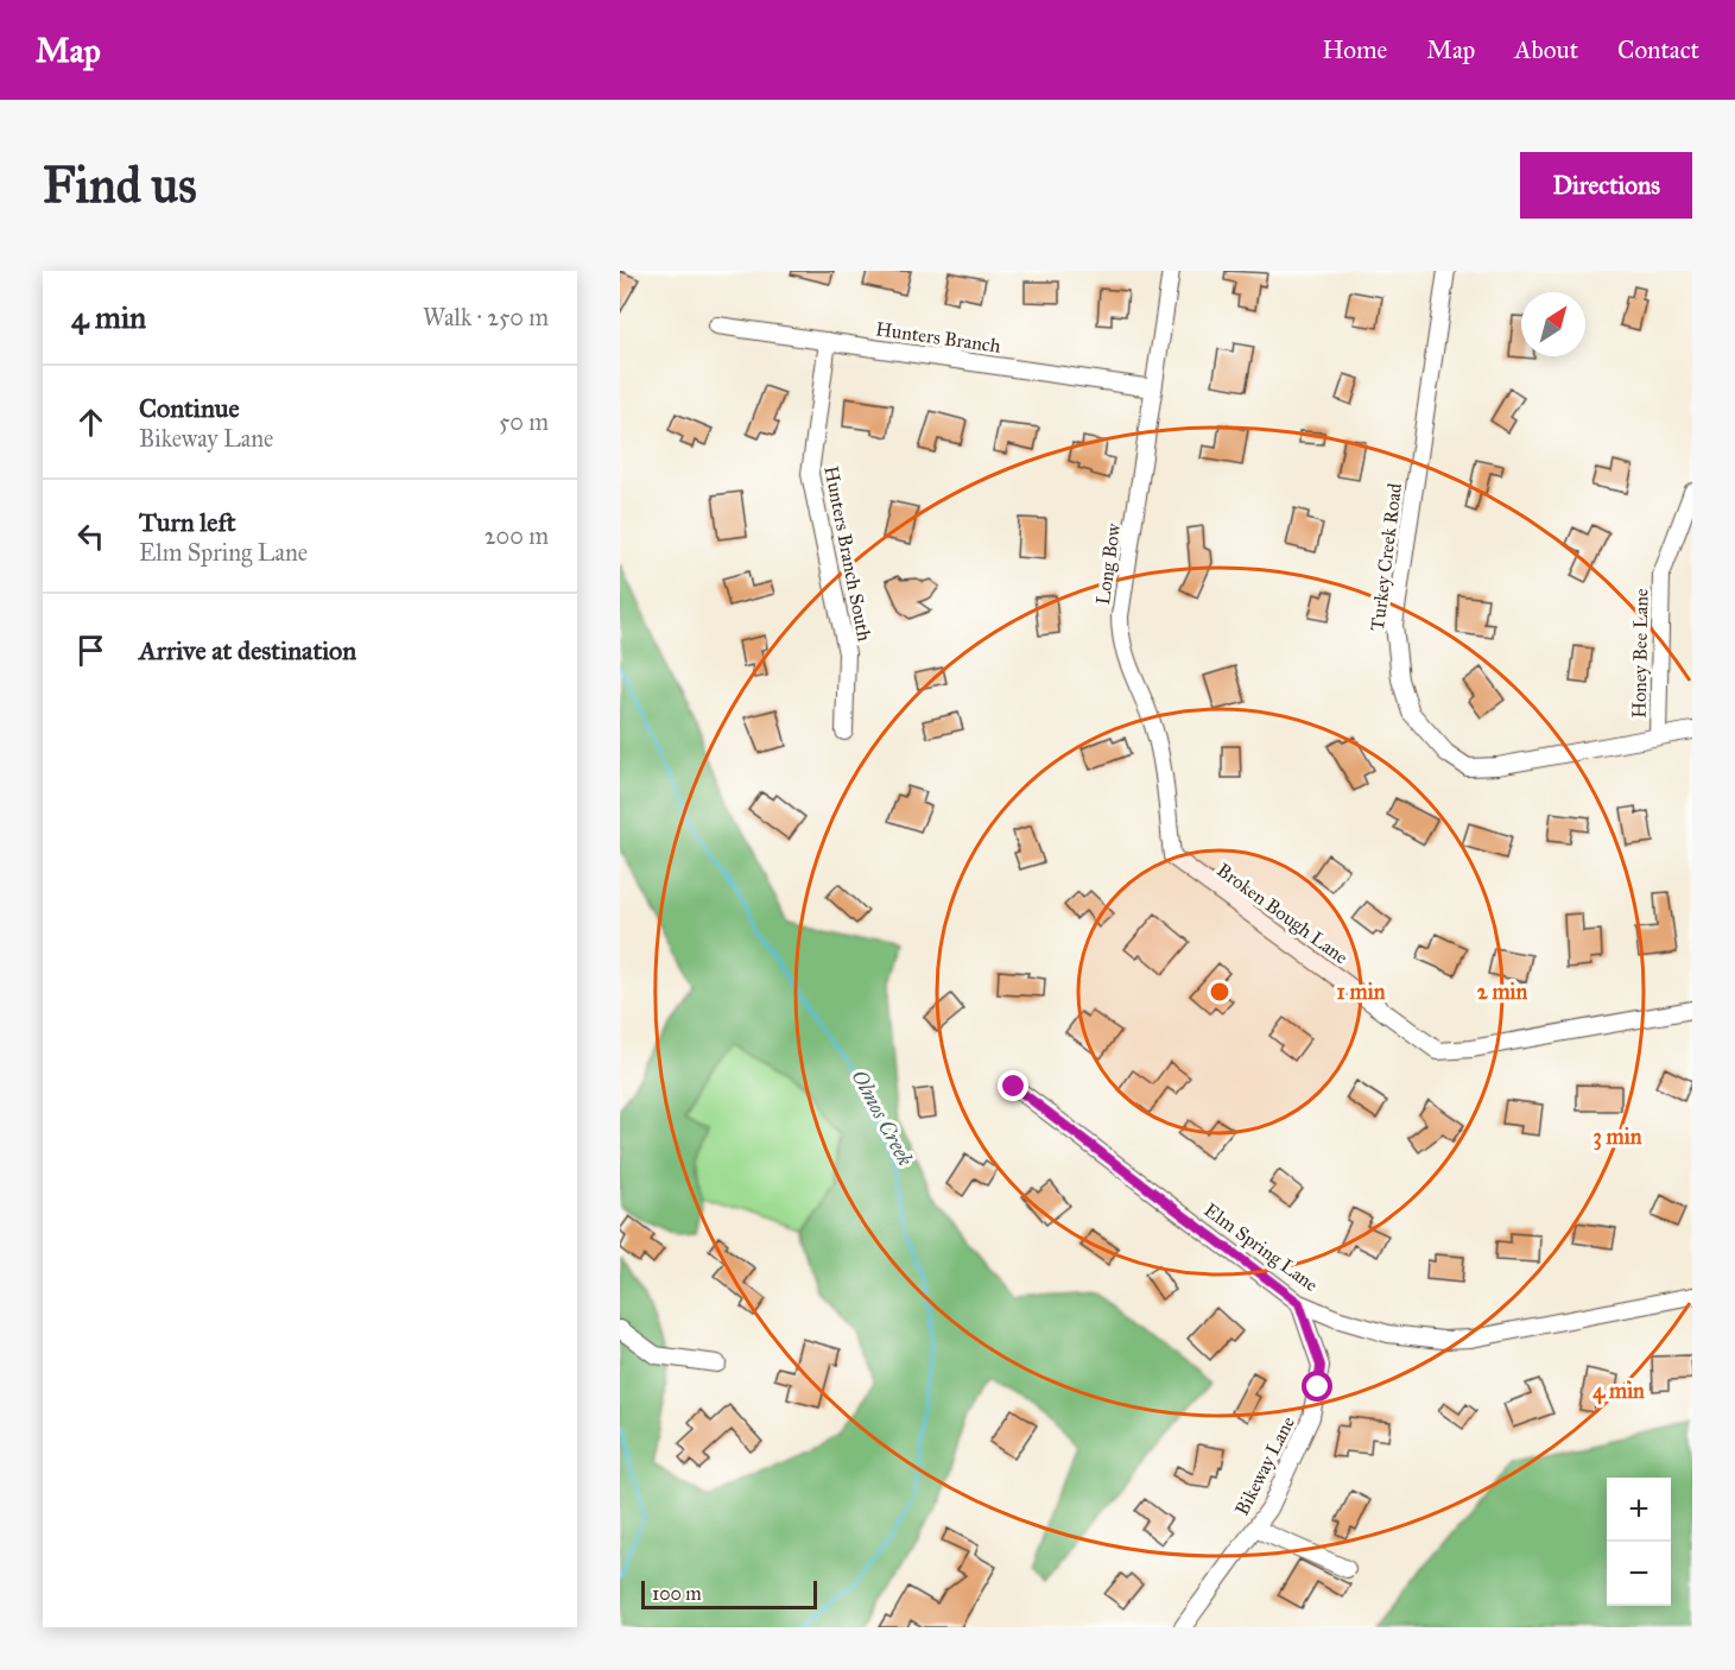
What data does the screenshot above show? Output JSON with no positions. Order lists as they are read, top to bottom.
{
  "streets": {
    "street": [
      "Hunters Branch",
      "Hunters Branch South",
      "Turkey Creek Road",
      "Long Bow",
      "Honey Bee Lane",
      "Broken Bough Lane",
      "Elm Spring Lane",
      "Bikeway Lane"
    ]
  },
  "crossings": [
    ["Hunters Branch", "Hunters Branch South"],
    ["Hunters Branch", "Long Bow"],
    ["Turkey Creek Road", "Honey Bee Lane"],
    ["Long Bow", "Broken Bough Lane"],
    ["Elm Spring Lane", "Bikeway Lane"]
  ],
  "water": ["Olmos Creek"],
  "scale_bar": "100 m",
  "north": "top right",
  "page": {
    "header": "Map",
    "nav": [
      "Home",
      "Map",
      "About",
      "Contact"
    ],
    "buttons": "Directions",
    "title": "Find us",
    "heading": ["4 min", "Walk · 250 m"],
    "list": [
      ["Continue", "Bikeway Lane", "50 m"],
      ["Turn left", "Elm Spring Lane", "200 m"],
      "Arrive at destination"
    ],
    "map_buttons": ["+", "−"],
    "scale": "100 m"
  },
  "rings": [
    "1 min",
    "2 min",
    "3 min",
    "4 min"
  ]
}
